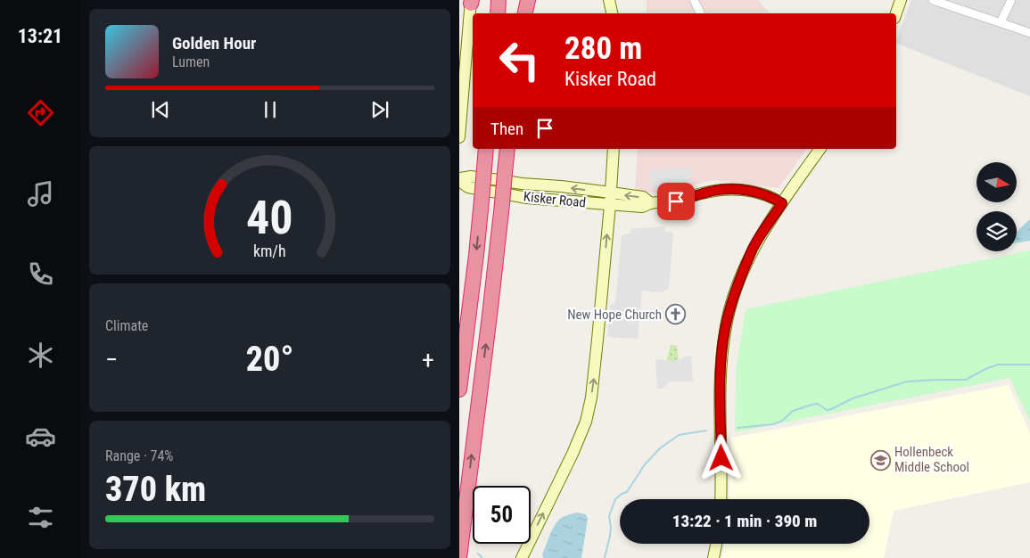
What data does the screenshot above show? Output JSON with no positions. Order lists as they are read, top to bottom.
{
  "streets": {
    "main road": ["Kisker Road"]
  },
  "places": {
    "church": ["New Hope Church"],
    "school or university": ["Hollenbeck Middle School"]
  },
  "north": "right",
  "page": {
    "tabs": "13:21",
    "turn": ["280 m", "Kisker Road"],
    "song": ["Golden Hour", "Lumen"],
    "then": "Then",
    "tile": [
      "Climate",
      ["Range · 74%", "370 km"]
    ],
    "heat": ["−", "20°", "+"],
    "limit": "50",
    "trip": "13:22 · 1 min · 390 m",
    "gauge": ["40", "km/h"]
  }
}
